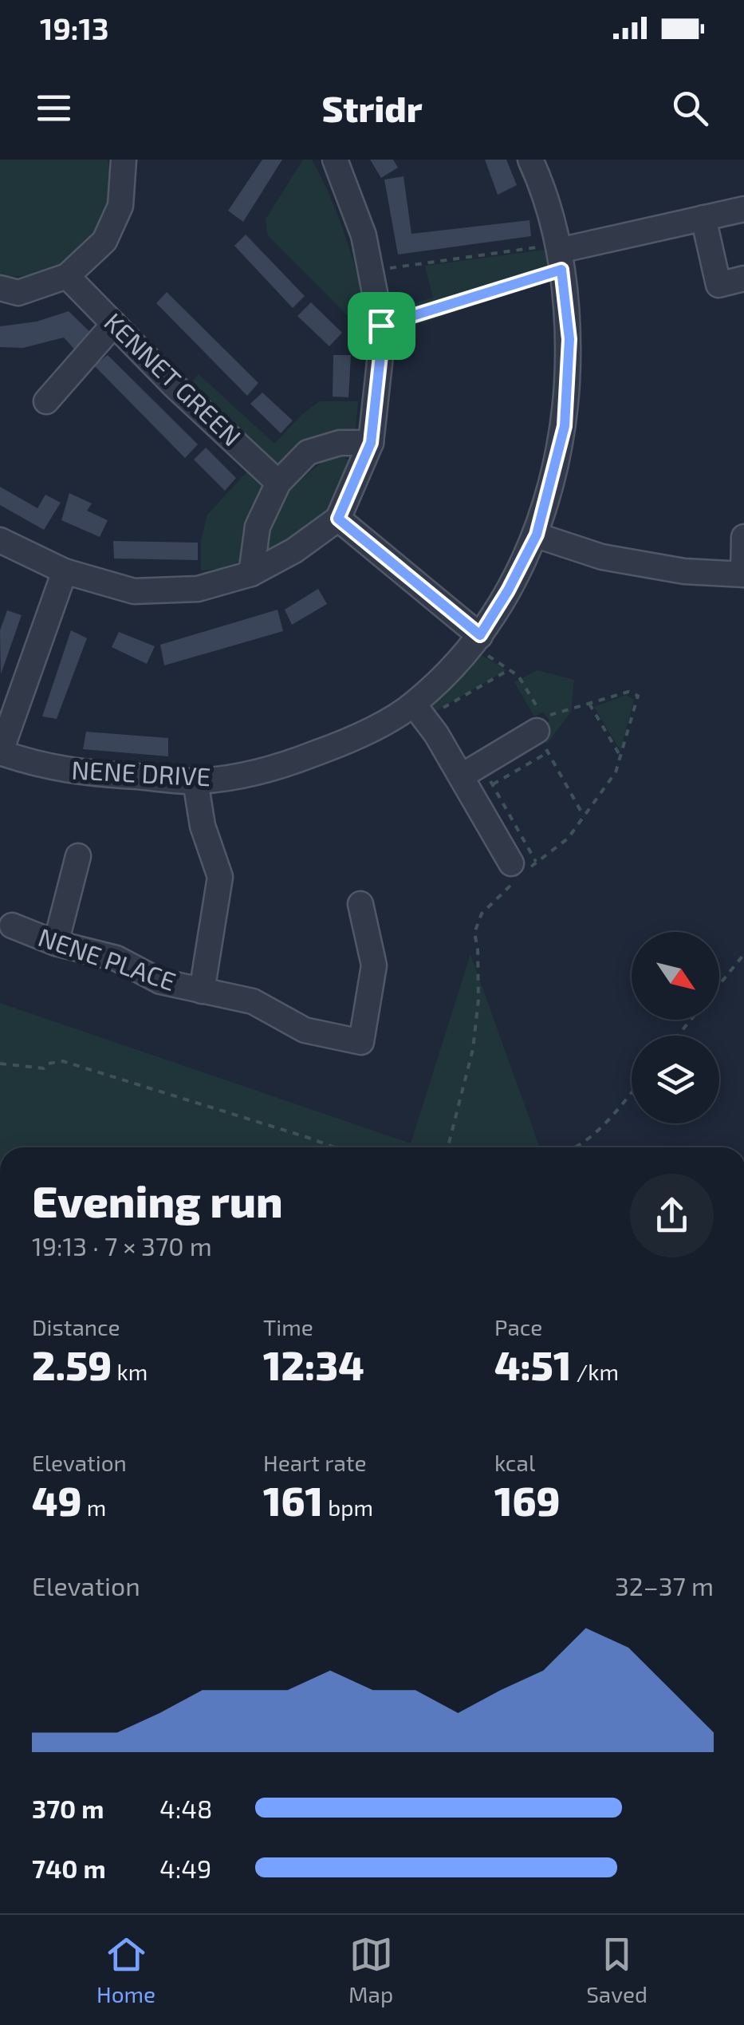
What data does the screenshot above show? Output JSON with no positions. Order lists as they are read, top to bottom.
{
  "streets": {
    "street": ["KENNET GREEN", "NENE DRIVE", "NENE PLACE"]
  },
  "crossings": [
    ["NENE DRIVE", "NENE PLACE"]
  ],
  "north": "bottom right",
  "page": {
    "status": "19:13",
    "header": "Stridr",
    "heading": ["Evening run", "19:13 · 7 × 370 m"],
    "stats": [
      ["Distance", "2.59 km"],
      ["Time", "12:34"],
      ["Pace", "4:51 /km"],
      ["Elevation", "49 m"],
      ["Heart rate", "161 bpm"],
      ["kcal", "169"]
    ],
    "chart": ["Elevation", "32–37 m"],
    "list": [
      {
        "name": "370 m",
        "note": "4:48"
      },
      {
        "name": "740 m",
        "note": "4:49"
      }
    ],
    "tabs": ["Home", "Map", "Saved"]
  }
}
